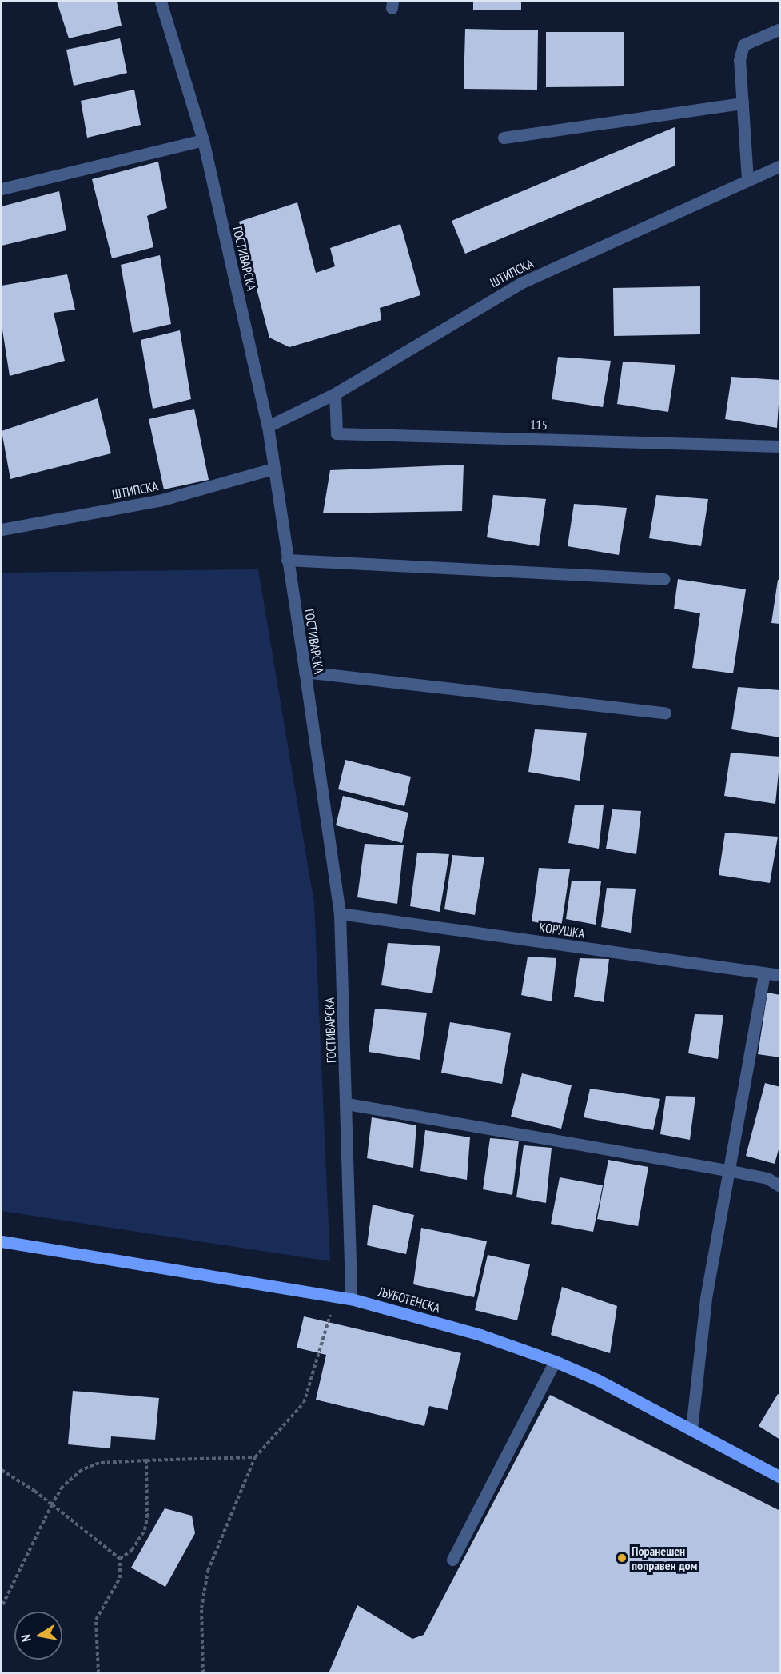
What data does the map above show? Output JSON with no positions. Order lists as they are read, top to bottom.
{
  "streets": {
    "main road": ["ЉУБОТЕНСКА"],
    "street": [
      "ГОСТИВАРСКА",
      "ШТИПСКА",
      "115",
      "КОРУШКА"
    ]
  },
  "crossings": [
    ["ГОСТИВАРСКА", "ШТИПСКА"],
    ["ГОСТИВАРСКА", "КОРУШКА"],
    ["ГОСТИВАРСКА", "ЉУБОТЕНСКА"],
    ["ШТИПСКА", "115"]
  ],
  "places": ["Поранешен поправен дом"],
  "north": "left"
}
